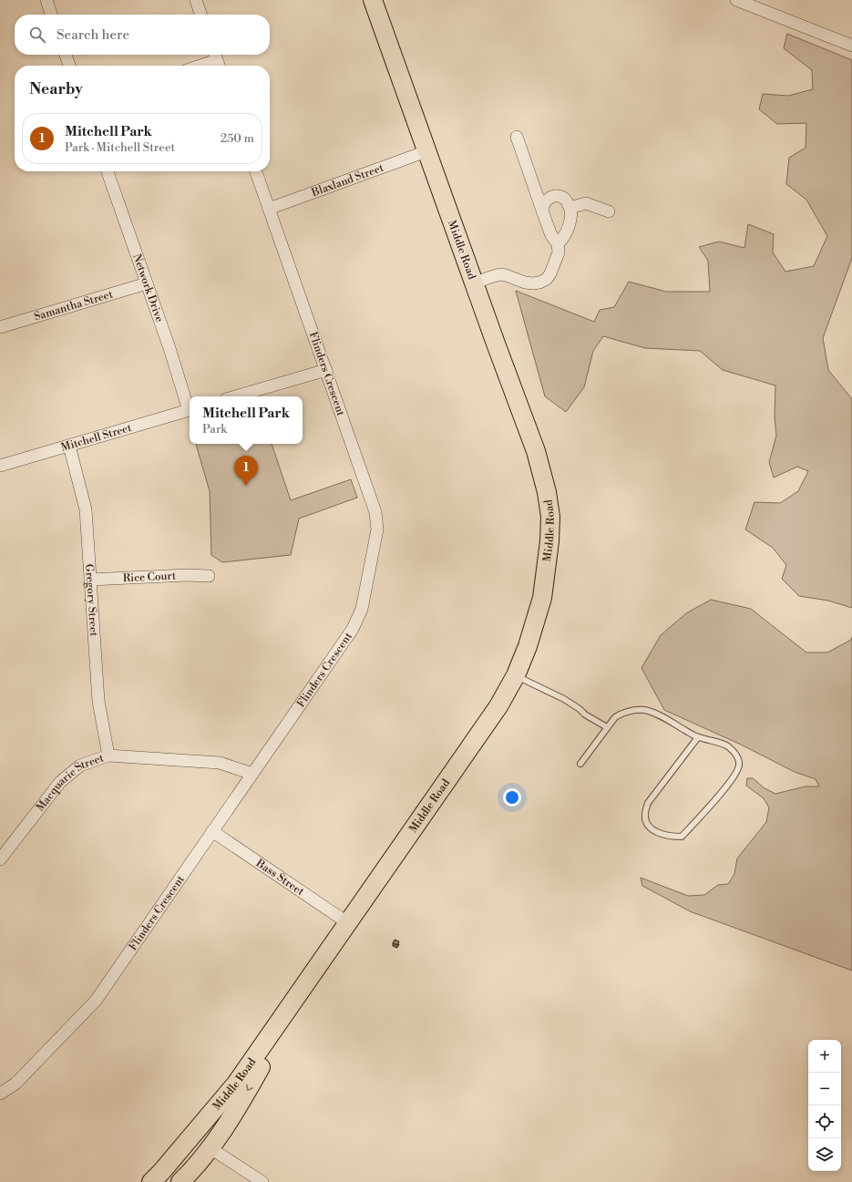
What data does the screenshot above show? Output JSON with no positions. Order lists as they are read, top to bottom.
{
  "streets": {
    "main road": ["Middle Road"],
    "street": [
      "Blaxland Street",
      "Network Drive",
      "Samantha Street",
      "Flinders Crescent",
      "Mitchell Street",
      "Rice Court",
      "Gregory Street",
      "Macquarie Street",
      "Bass Street"
    ]
  },
  "crossings": [
    ["Blaxland Street", "Middle Road"],
    ["Blaxland Street", "Flinders Crescent"],
    ["Middle Road", "Bass Street"],
    ["Network Drive", "Samantha Street"],
    ["Flinders Crescent", "Macquarie Street"],
    ["Flinders Crescent", "Bass Street"],
    ["Mitchell Street", "Gregory Street"],
    ["Rice Court", "Gregory Street"],
    ["Gregory Street", "Macquarie Street"]
  ],
  "page": {
    "search": "Search here",
    "heading": "Nearby",
    "list": [
      {
        "mark": "1",
        "name": "Mitchell Park",
        "note": "Park · Mitchell Street",
        "value": "250 m"
      }
    ],
    "popup": ["Mitchell Park", "Park"],
    "pins": "1",
    "map_buttons": ["+", "−"]
  }
}
